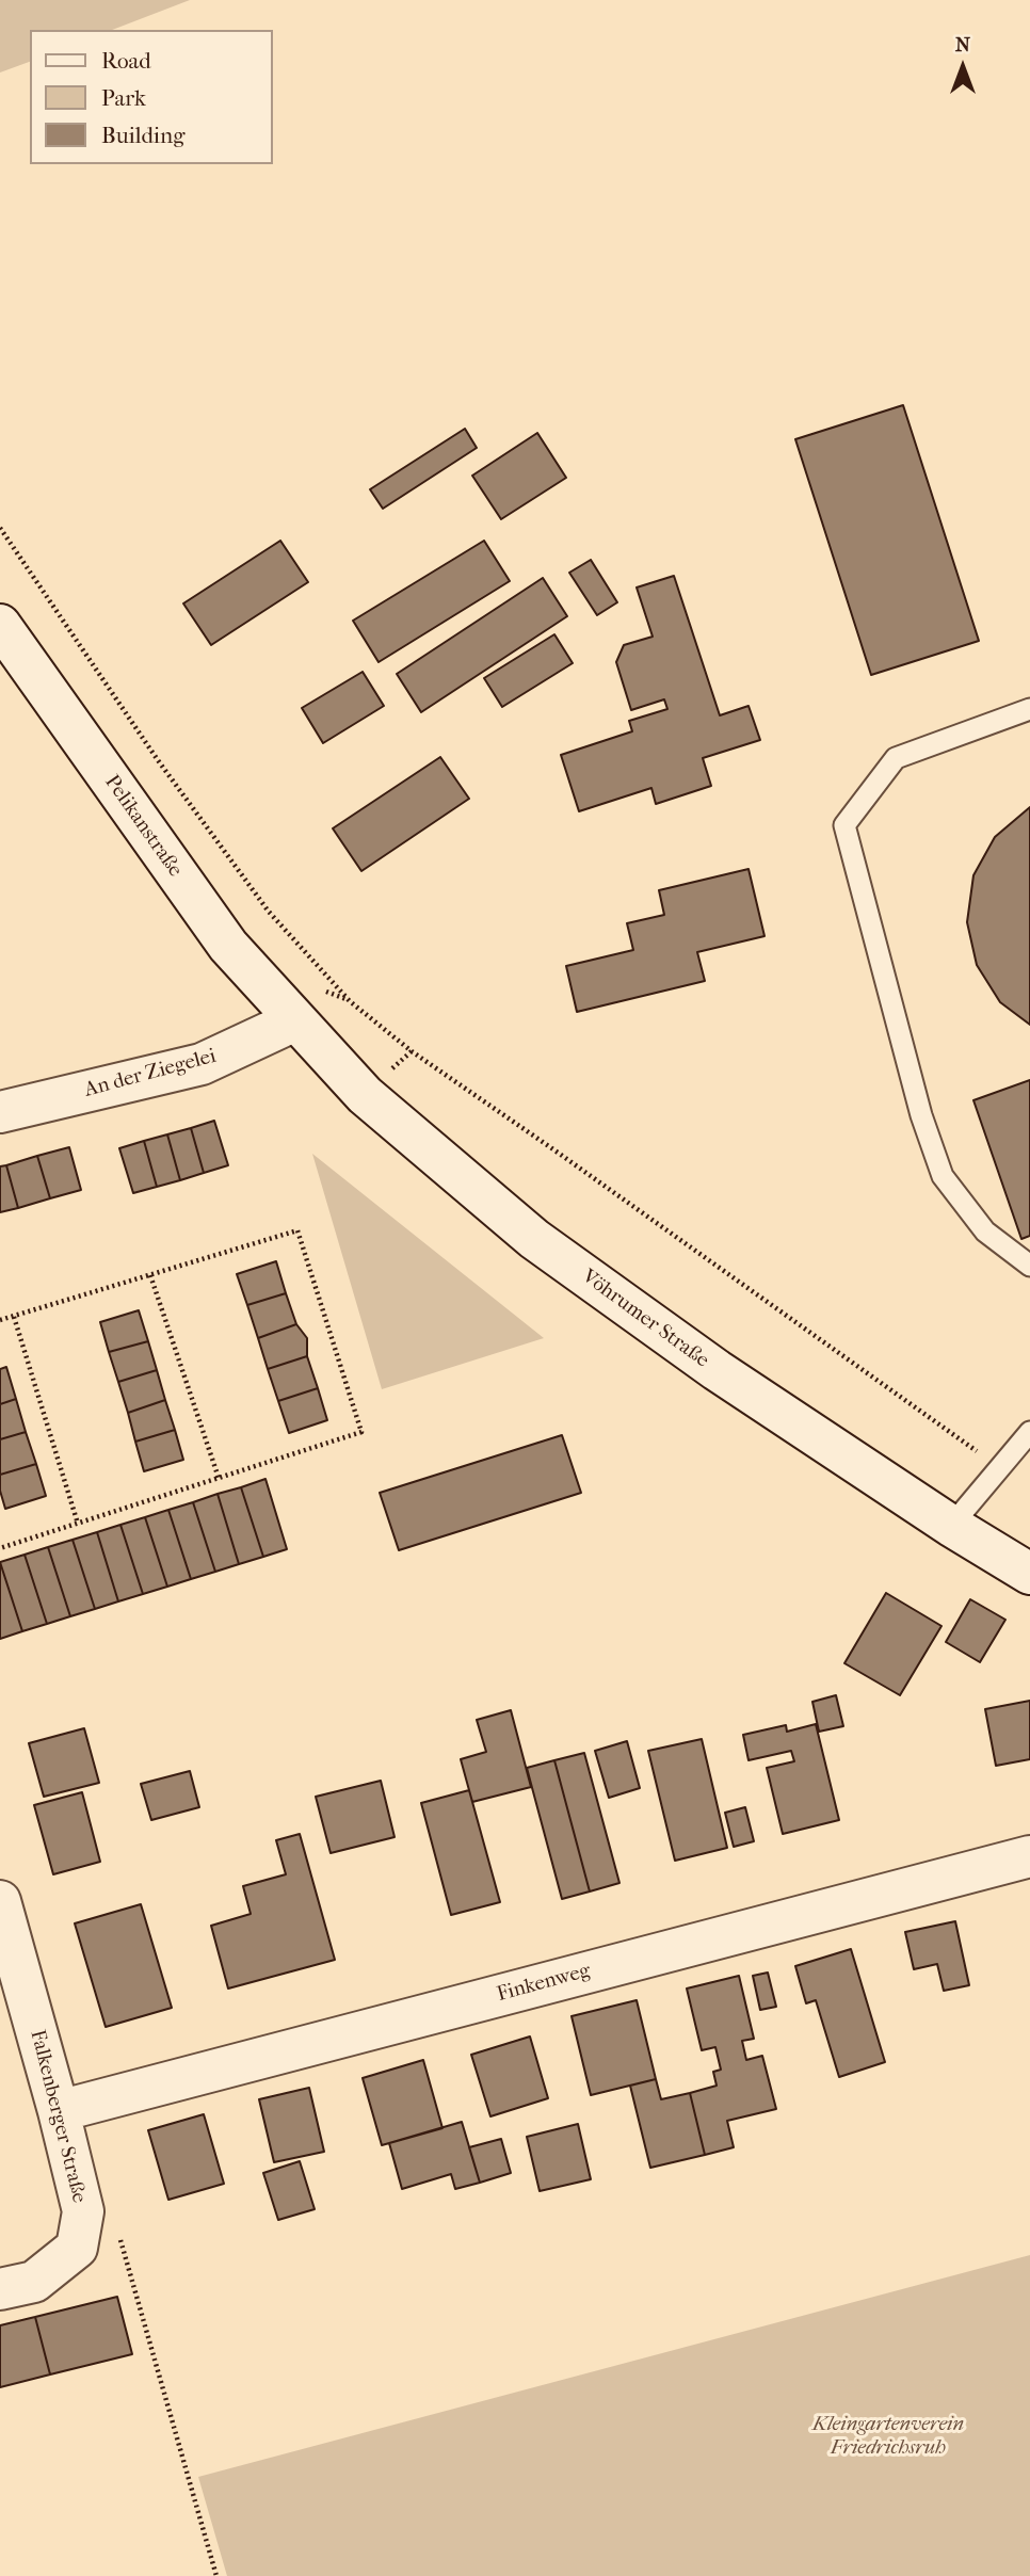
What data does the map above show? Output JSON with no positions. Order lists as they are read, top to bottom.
{
  "streets": {
    "street": [
      "Pelikanstraße",
      "An der Ziegelei",
      "Vöhrumer Straße",
      "Finkenweg",
      "Falkenberger Straße"
    ]
  },
  "crossings": [
    ["Pelikanstraße", "An der Ziegelei"],
    ["Pelikanstraße", "Vöhrumer Straße"],
    ["An der Ziegelei", "Vöhrumer Straße"],
    ["Finkenweg", "Falkenberger Straße"]
  ],
  "parks": ["Kleingartenverein Friedrichsruh"],
  "legend": ["Road", "Park", "Building"],
  "north": "top"
}
